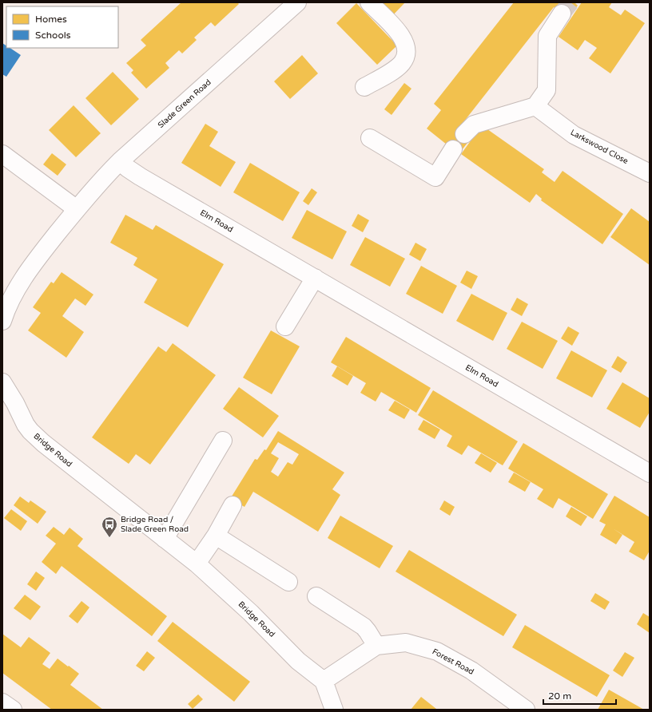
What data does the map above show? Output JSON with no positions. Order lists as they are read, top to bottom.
{
  "streets": {
    "street": [
      "Slade Green Road",
      "Larkswood Close",
      "Elm Road",
      "Bridge Road",
      "Forest Road"
    ]
  },
  "crossings": [
    ["Slade Green Road", "Elm Road"],
    ["Bridge Road", "Forest Road"]
  ],
  "places": {
    "bus stop": ["Bridge Road / Slade Green Road"]
  },
  "legend": ["Homes", "Schools"],
  "scale_bar": "20 m"
}
